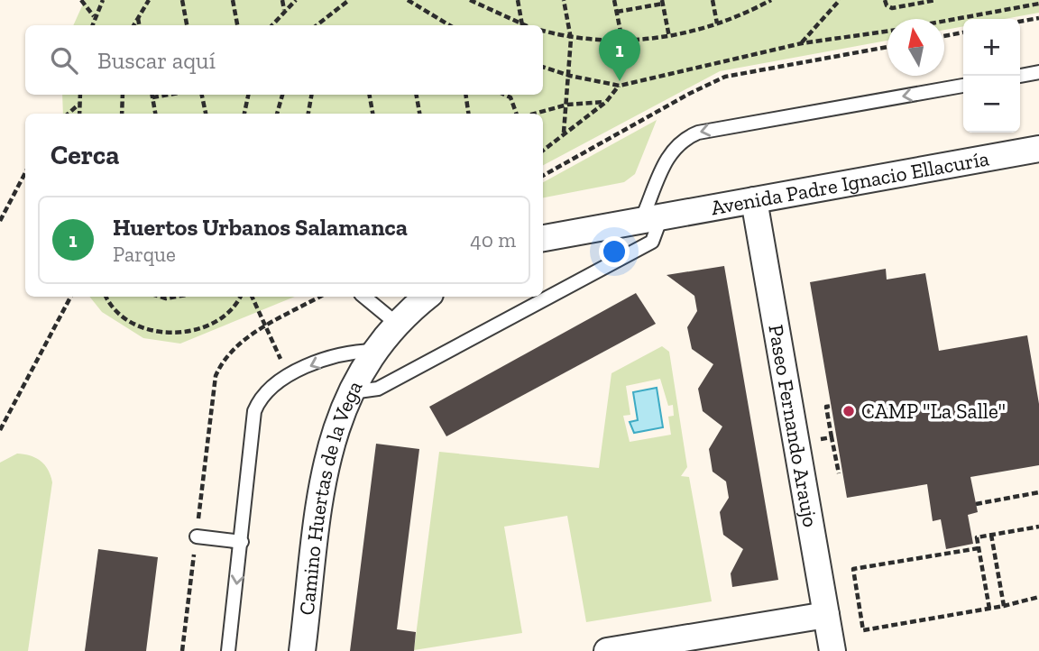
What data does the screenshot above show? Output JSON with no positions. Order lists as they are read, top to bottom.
{
  "streets": {
    "street": ["Avenida Padre Ignacio Ellacuría", "Paseo Fernando Araujo", "Camino Huertas de la Vega"]
  },
  "crossings": [
    ["Avenida Padre Ignacio Ellacuría", "Paseo Fernando Araujo"]
  ],
  "places": ["CAMP \"La Salle\""],
  "north": "top",
  "page": {
    "map_buttons": ["+", "−"],
    "search": "Buscar aquí",
    "pins": "1",
    "heading": "Cerca",
    "list": [
      {
        "mark": "1",
        "name": "Huertos Urbanos Salamanca",
        "note": "Parque",
        "value": "40 m"
      }
    ]
  }
}
